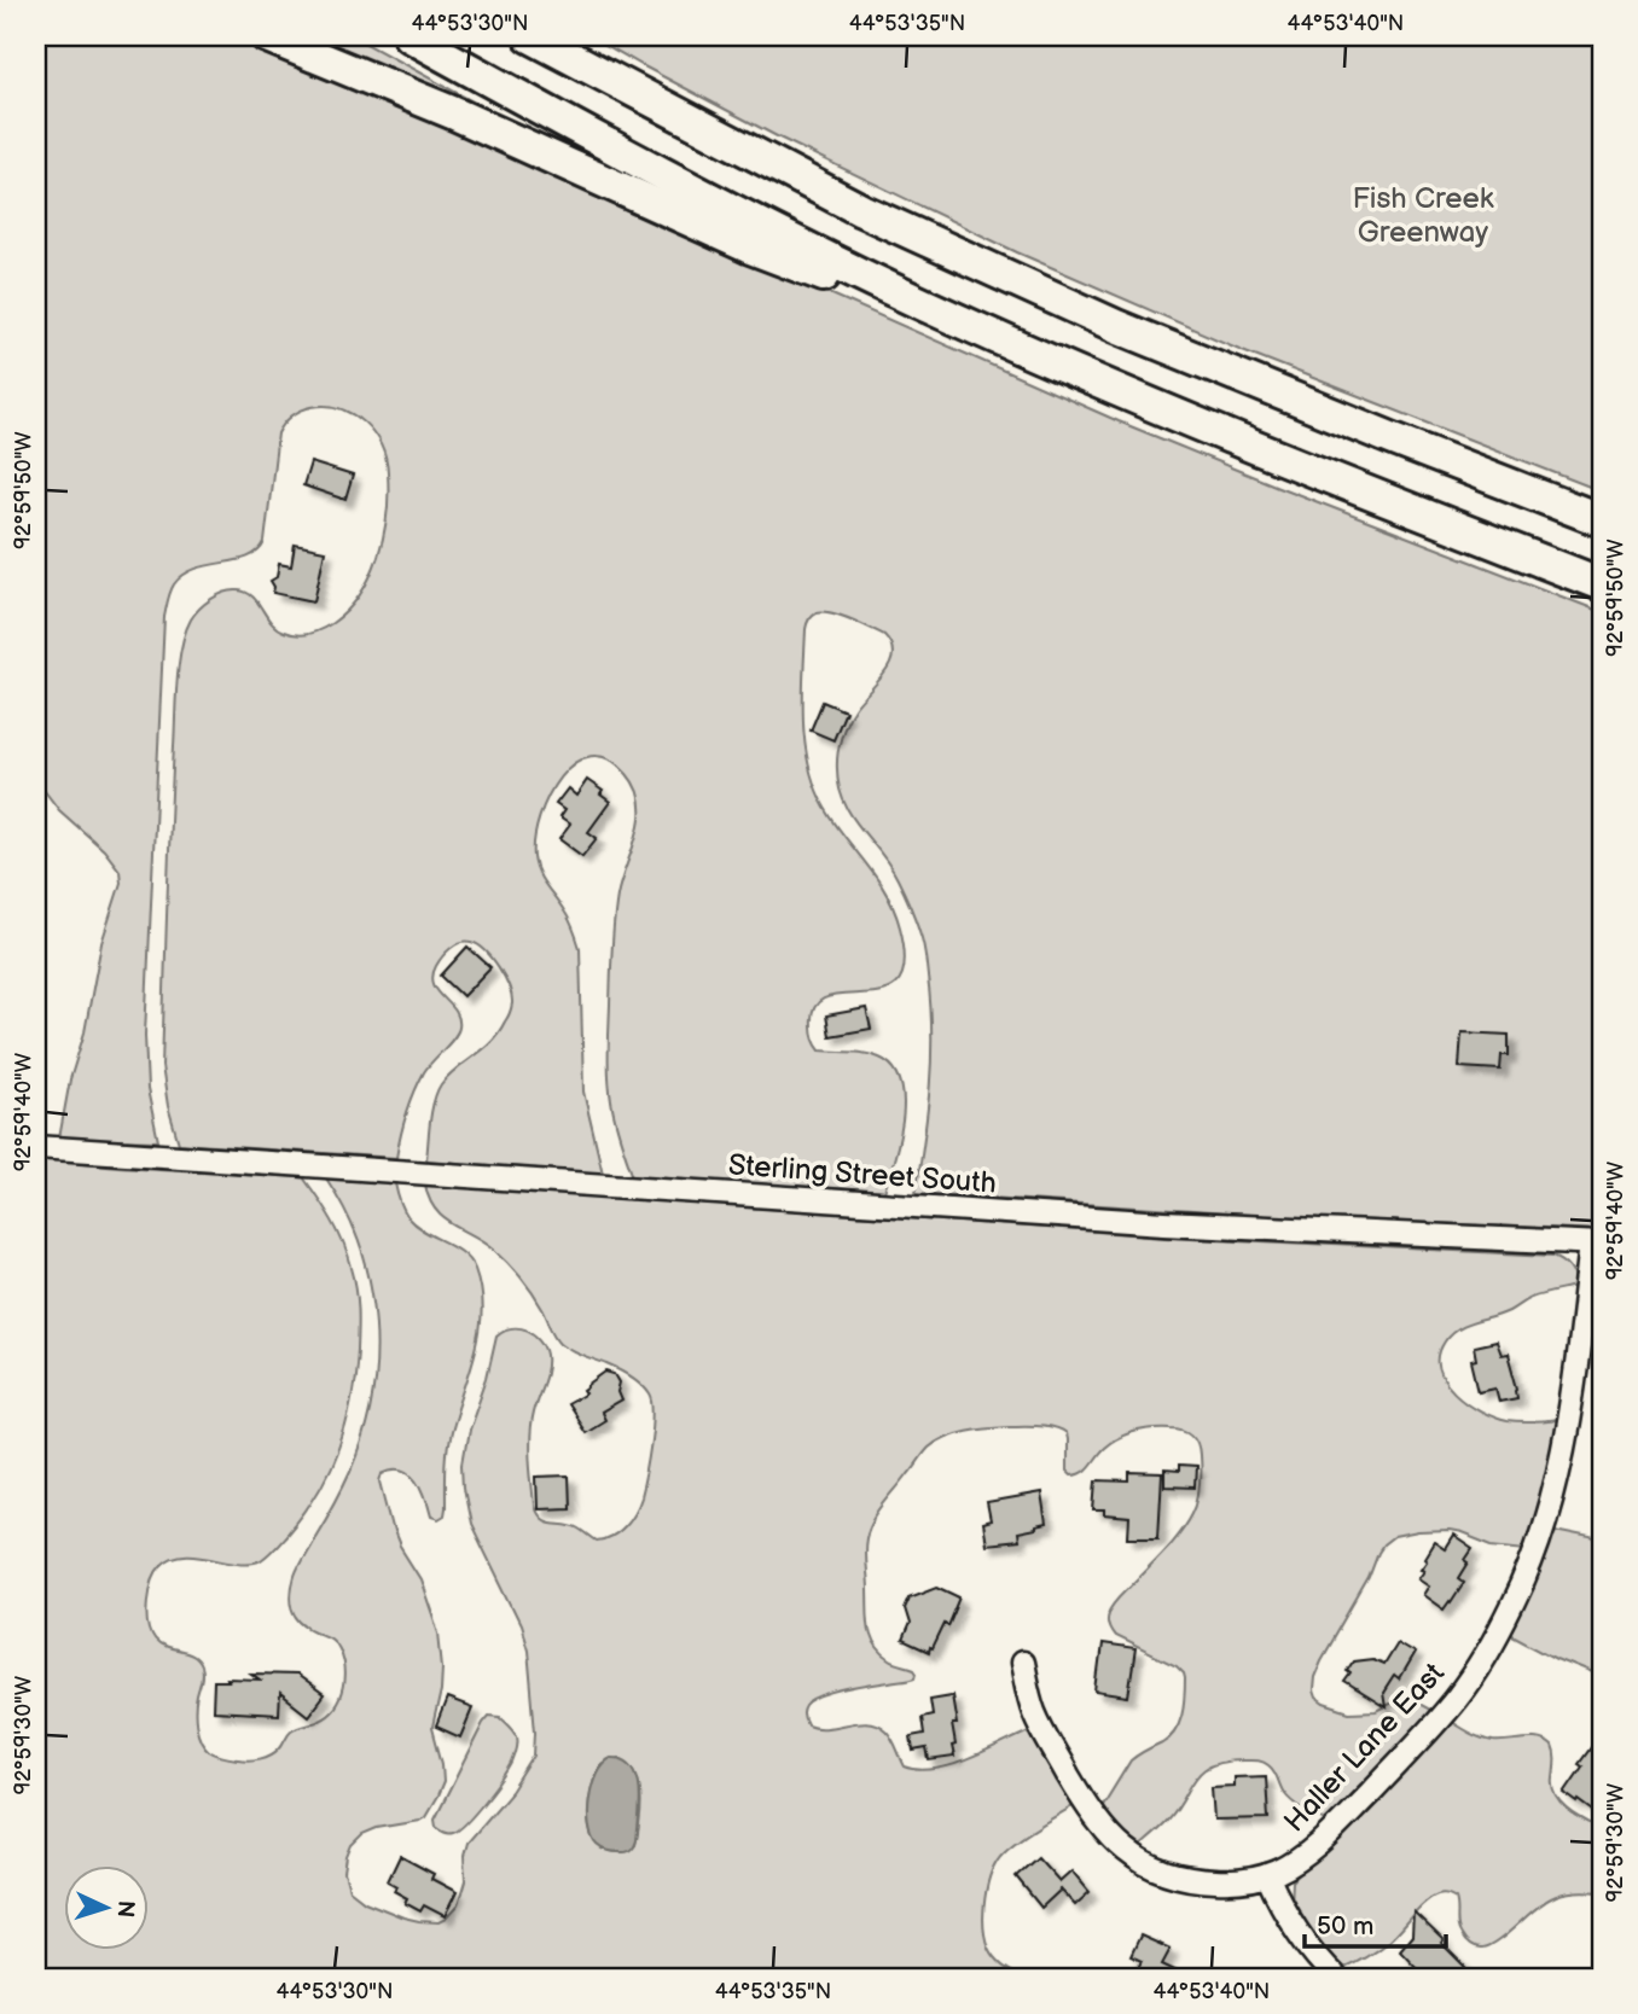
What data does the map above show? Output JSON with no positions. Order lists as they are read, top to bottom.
{
  "streets": {
    "street": ["Sterling Street South", "Haller Lane East"]
  },
  "crossings": [
    ["Sterling Street South", "Haller Lane East"]
  ],
  "parks": ["Fish Creek Greenway"],
  "scale_bar": "50 m",
  "north": "right",
  "coordinates": [
    "44°53'30\"N",
    "44°53'35\"N",
    "44°53'40\"N",
    "92°59'50\"W",
    "92°59'40\"W",
    "92°59'30\"W"
  ]
}
